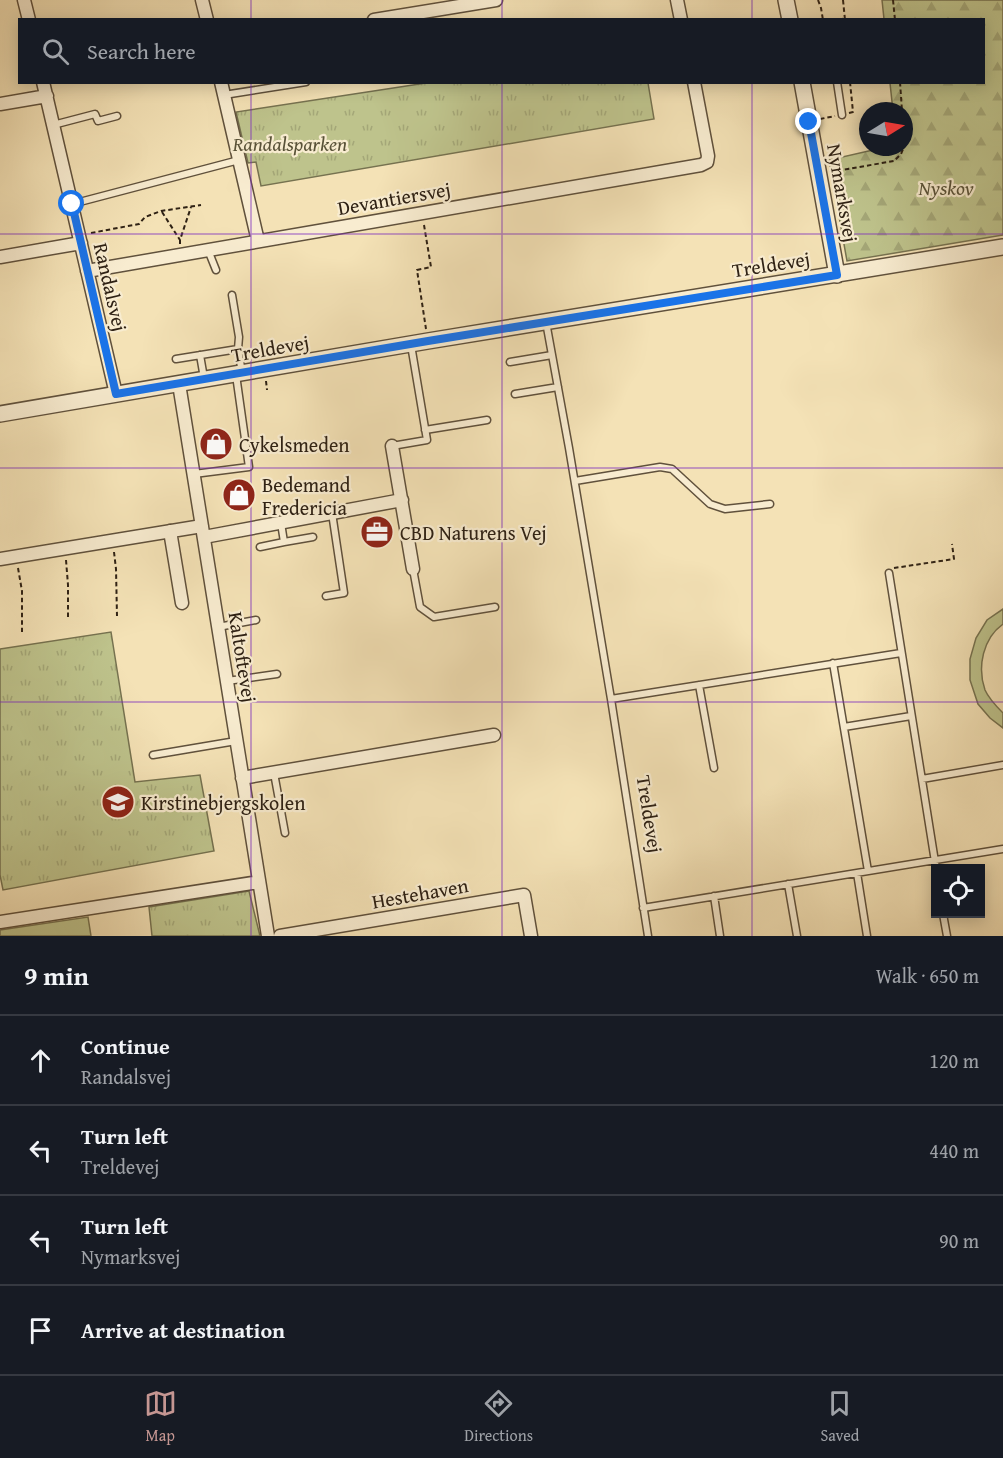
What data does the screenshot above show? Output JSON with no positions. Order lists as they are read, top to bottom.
{
  "streets": {
    "street": [
      "Nymarksvej",
      "Devantiersvej",
      "Treldevej",
      "Randalsvej",
      "Kaltoftevej",
      "Hestehaven"
    ]
  },
  "crossings": [
    ["Nymarksvej", "Treldevej"],
    ["Devantiersvej", "Randalsvej"],
    ["Treldevej", "Randalsvej"],
    ["Treldevej", "Kaltoftevej"]
  ],
  "parks": ["Randalsparken", "Nyskov"],
  "places": {
    "shop": ["Cykelsmeden", "Bedemand Fredericia"],
    "office": ["CBD Naturens Vej"],
    "school or university": ["Kirstinebjergskolen"]
  },
  "north": "right",
  "page": {
    "search": "Search here",
    "heading": ["9 min", "Walk · 650 m"],
    "list": [
      ["Continue", "Randalsvej", "120 m"],
      ["Turn left", "Treldevej", "440 m"],
      ["Turn left", "Nymarksvej", "90 m"],
      "Arrive at destination"
    ],
    "nav": ["Map", "Directions", "Saved"]
  }
}
